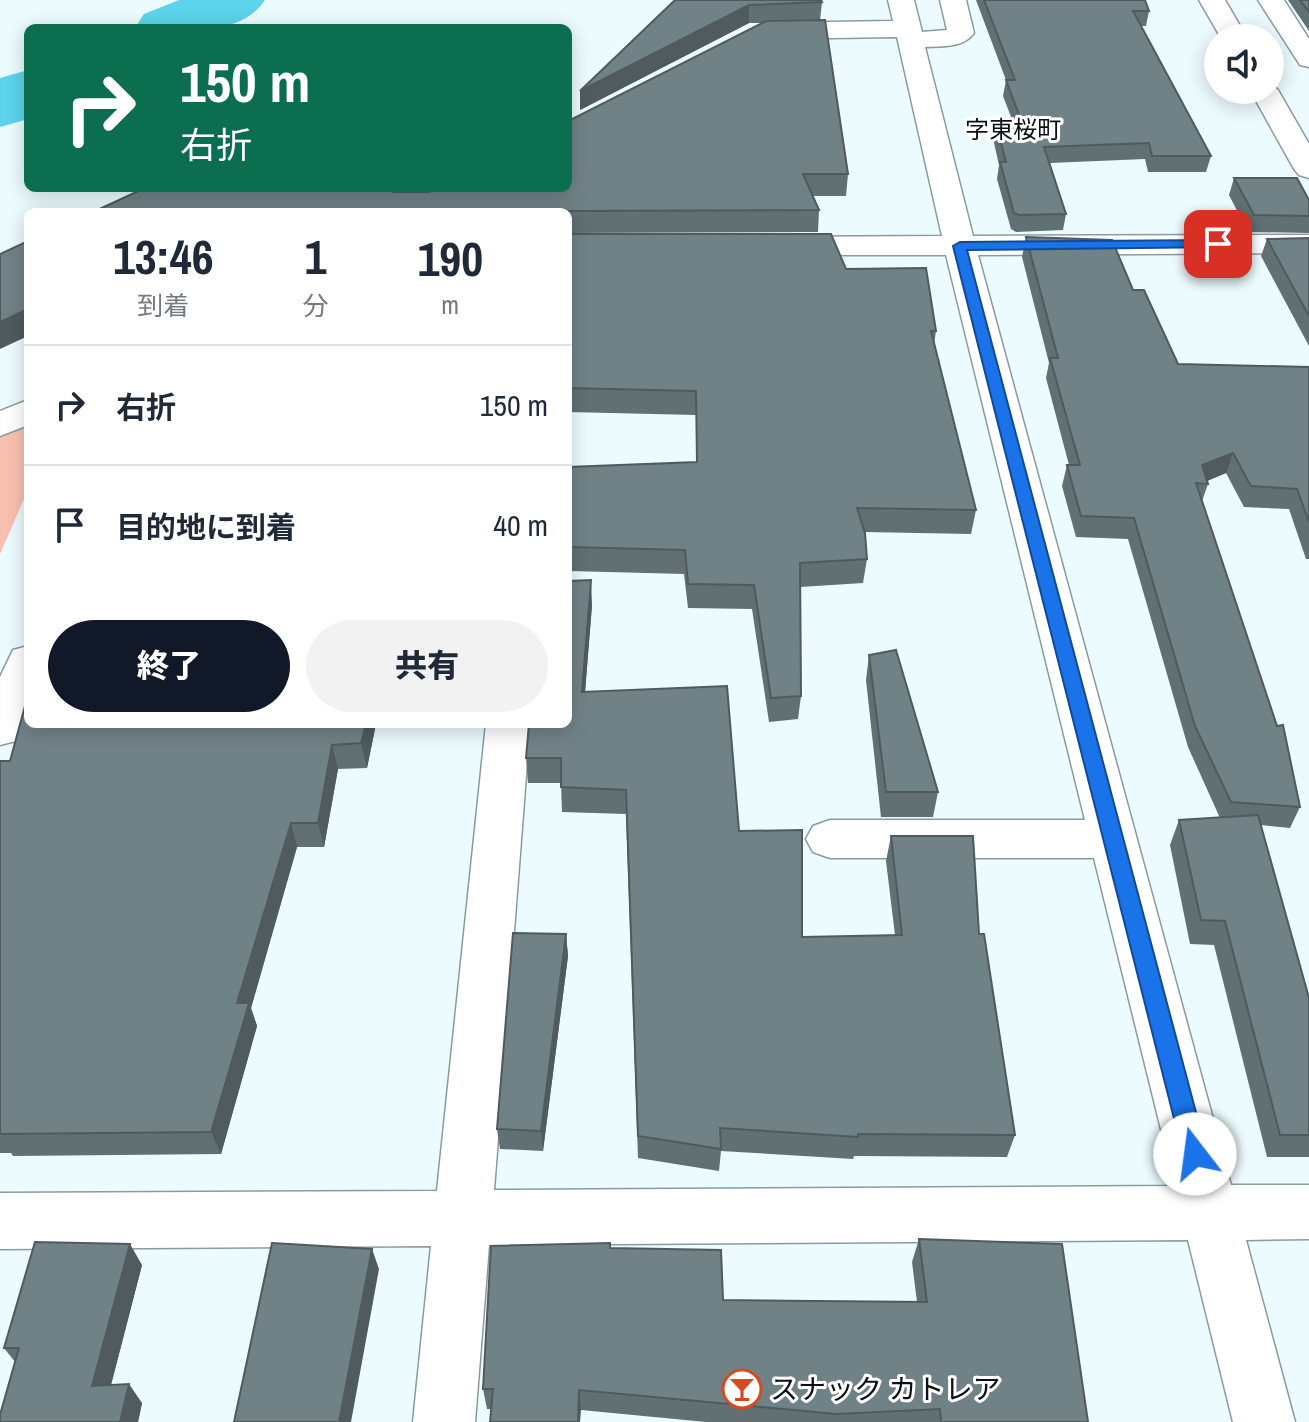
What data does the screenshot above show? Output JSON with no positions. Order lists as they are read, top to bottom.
{
  "districts": ["字東桜町"],
  "places": {
    "bar": ["スナック カトレア"]
  },
  "page": {
    "turn": ["150 m", "右折"],
    "eta": [
      "13:46",
      "到着",
      "1",
      "分",
      "190",
      "m"
    ],
    "list": [
      {
        "name": "右折",
        "value": "150 m"
      },
      {
        "name": "目的地に到着",
        "value": "40 m"
      }
    ],
    "buttons": ["終了", "共有"]
  }
}
